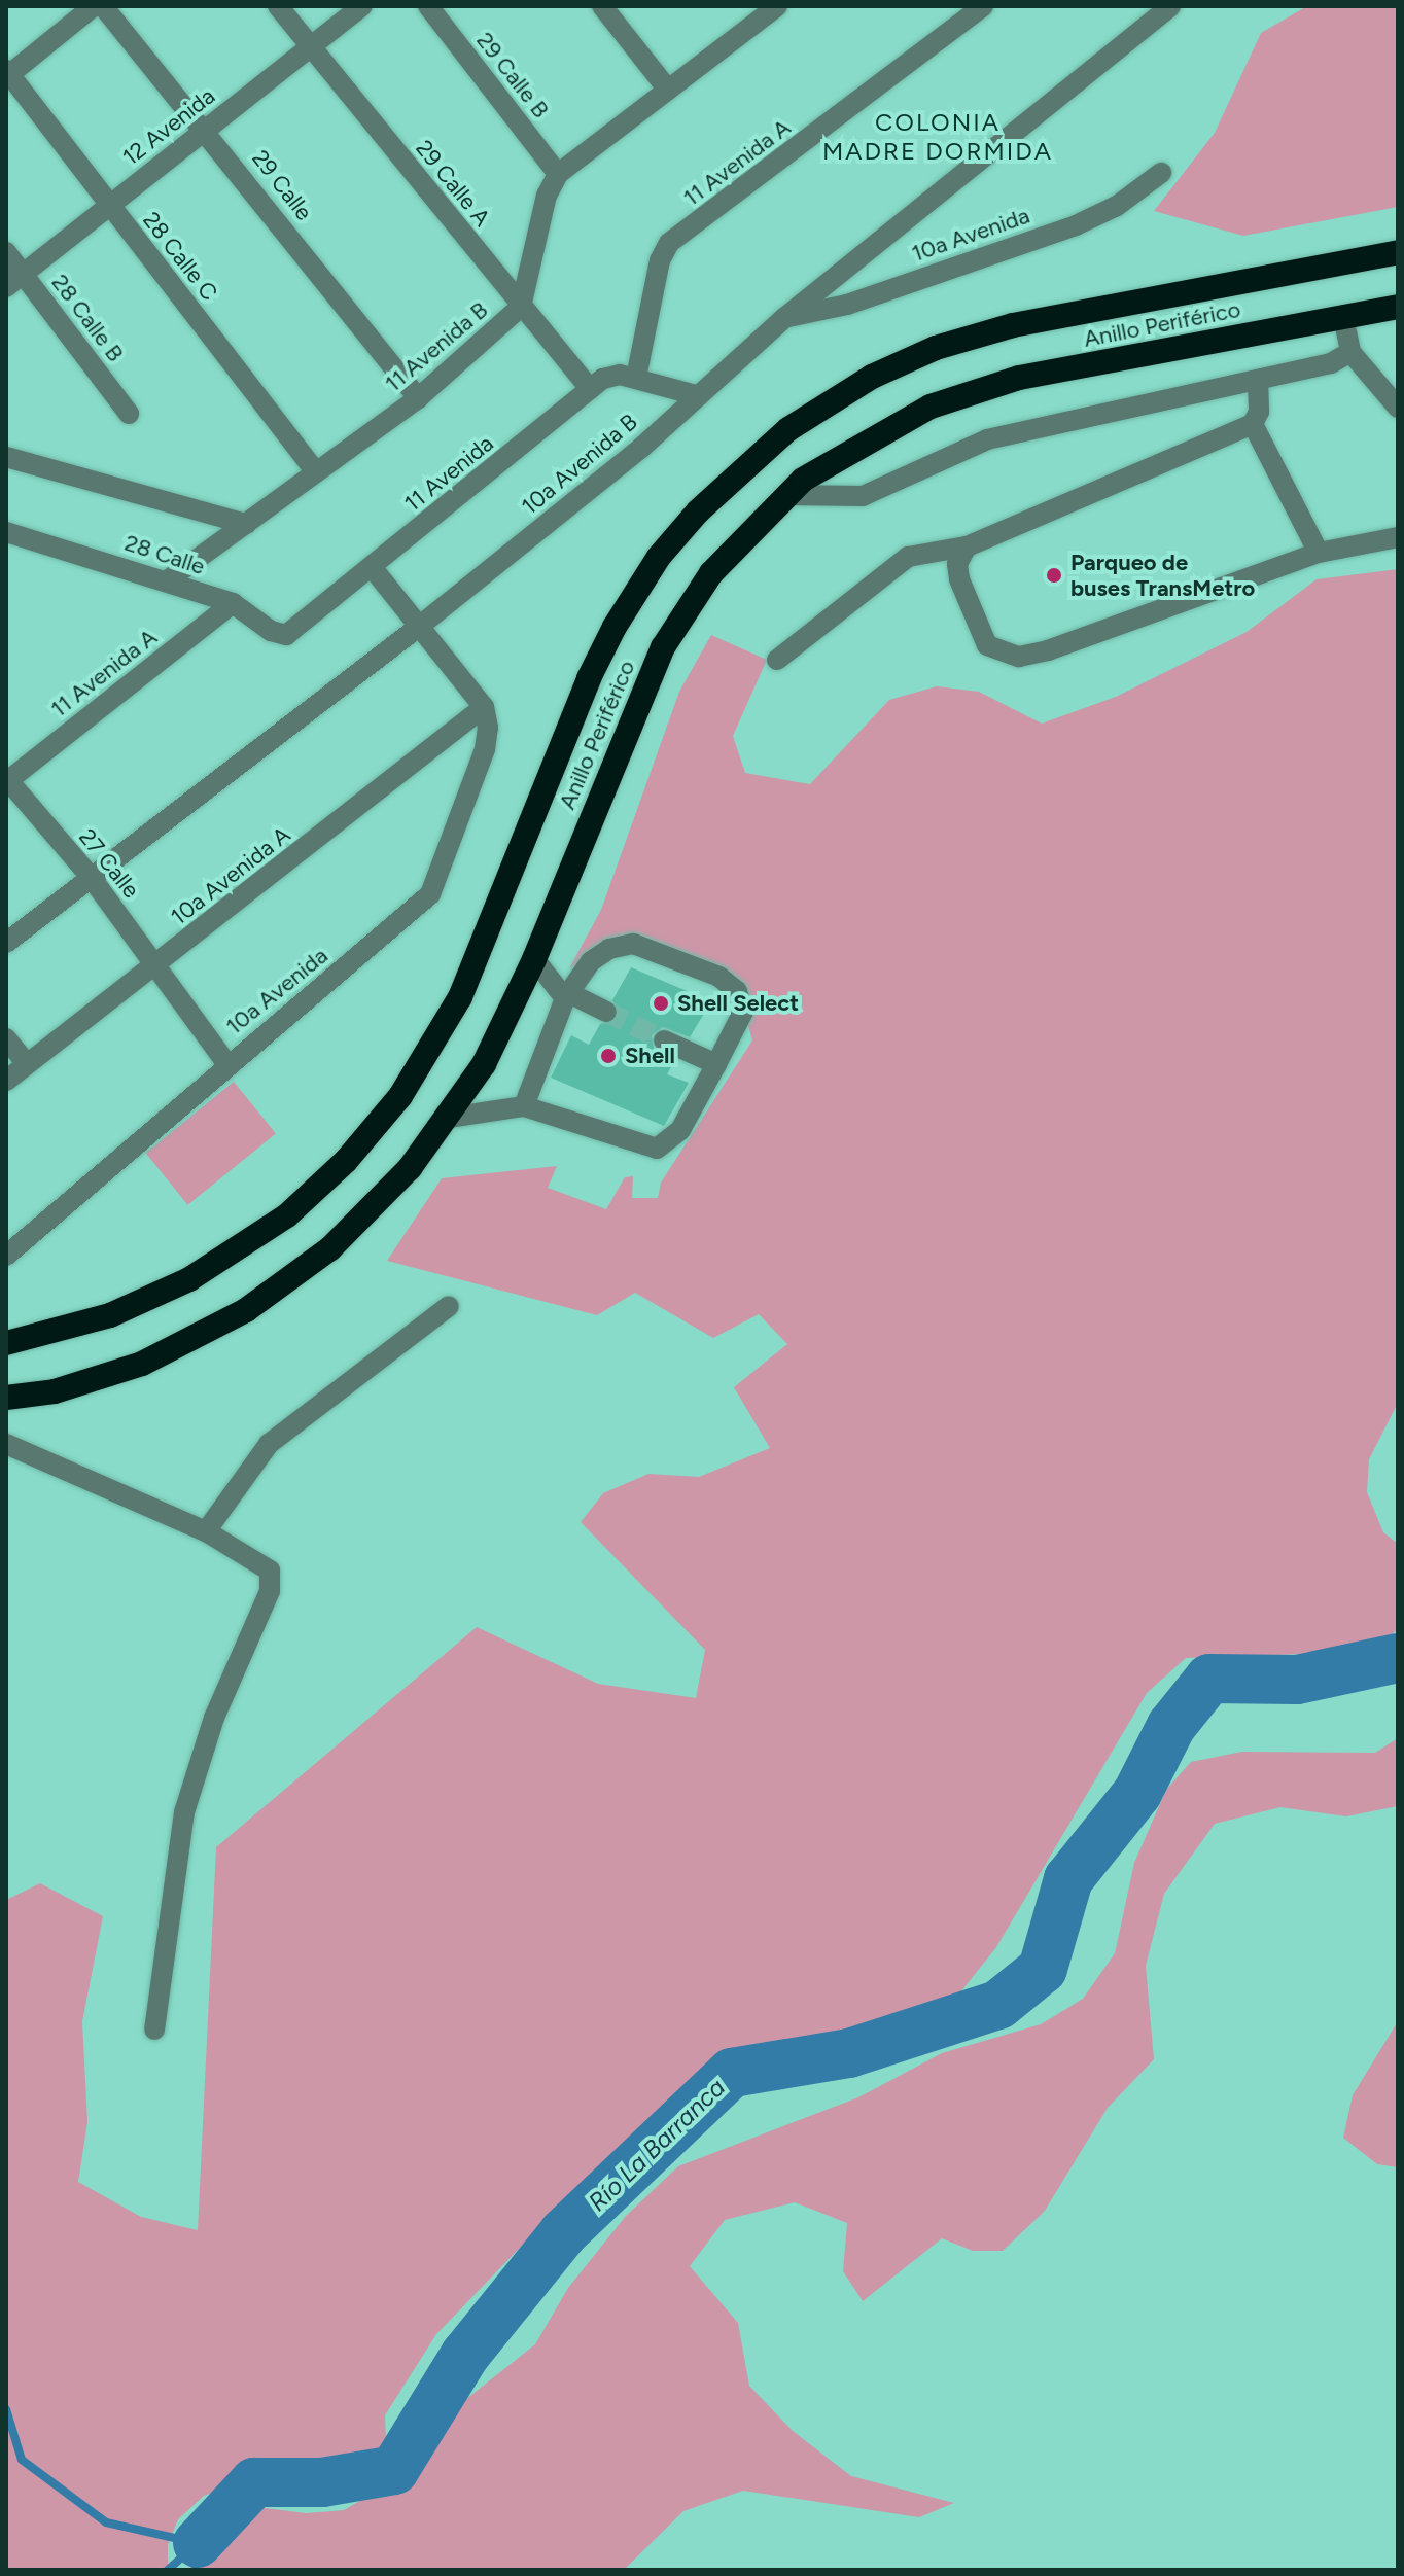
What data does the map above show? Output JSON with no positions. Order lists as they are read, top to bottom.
{
  "streets": {
    "highway": ["Anillo Periférico"],
    "street": [
      "29 Calle B",
      "12 Avenida",
      "11 Avenida A",
      "29 Calle A",
      "29 Calle",
      "10a Avenida",
      "28 Calle C",
      "28 Calle B",
      "11 Avenida B",
      "10a Avenida B",
      "11 Avenida",
      "28 Calle",
      "27 Calle",
      "10a Avenida A"
    ]
  },
  "crossings": [
    ["29 Calle B", "11 Avenida B"],
    ["12 Avenida", "29 Calle A"],
    ["12 Avenida", "29 Calle"],
    ["12 Avenida", "28 Calle C"],
    ["12 Avenida", "28 Calle B"],
    ["11 Avenida A", "11 Avenida"],
    ["11 Avenida A", "28 Calle"],
    ["11 Avenida A", "27 Calle"],
    ["29 Calle A", "11 Avenida B"],
    ["29 Calle A", "11 Avenida"],
    ["29 Calle", "11 Avenida B"],
    ["10a Avenida", "10a Avenida B"],
    ["10a Avenida", "27 Calle"],
    ["10a Avenida", "10a Avenida A"],
    ["28 Calle C", "11 Avenida B"],
    ["11 Avenida B", "28 Calle"],
    ["10a Avenida B", "27 Calle"],
    ["11 Avenida", "28 Calle"],
    ["27 Calle", "10a Avenida A"]
  ],
  "districts": ["COLONIA MADRE DORMIDA"],
  "water": ["Río La Barranca"],
  "places": ["Parqueo de buses TransMetro", "Shell Select", "Shell"]
}
